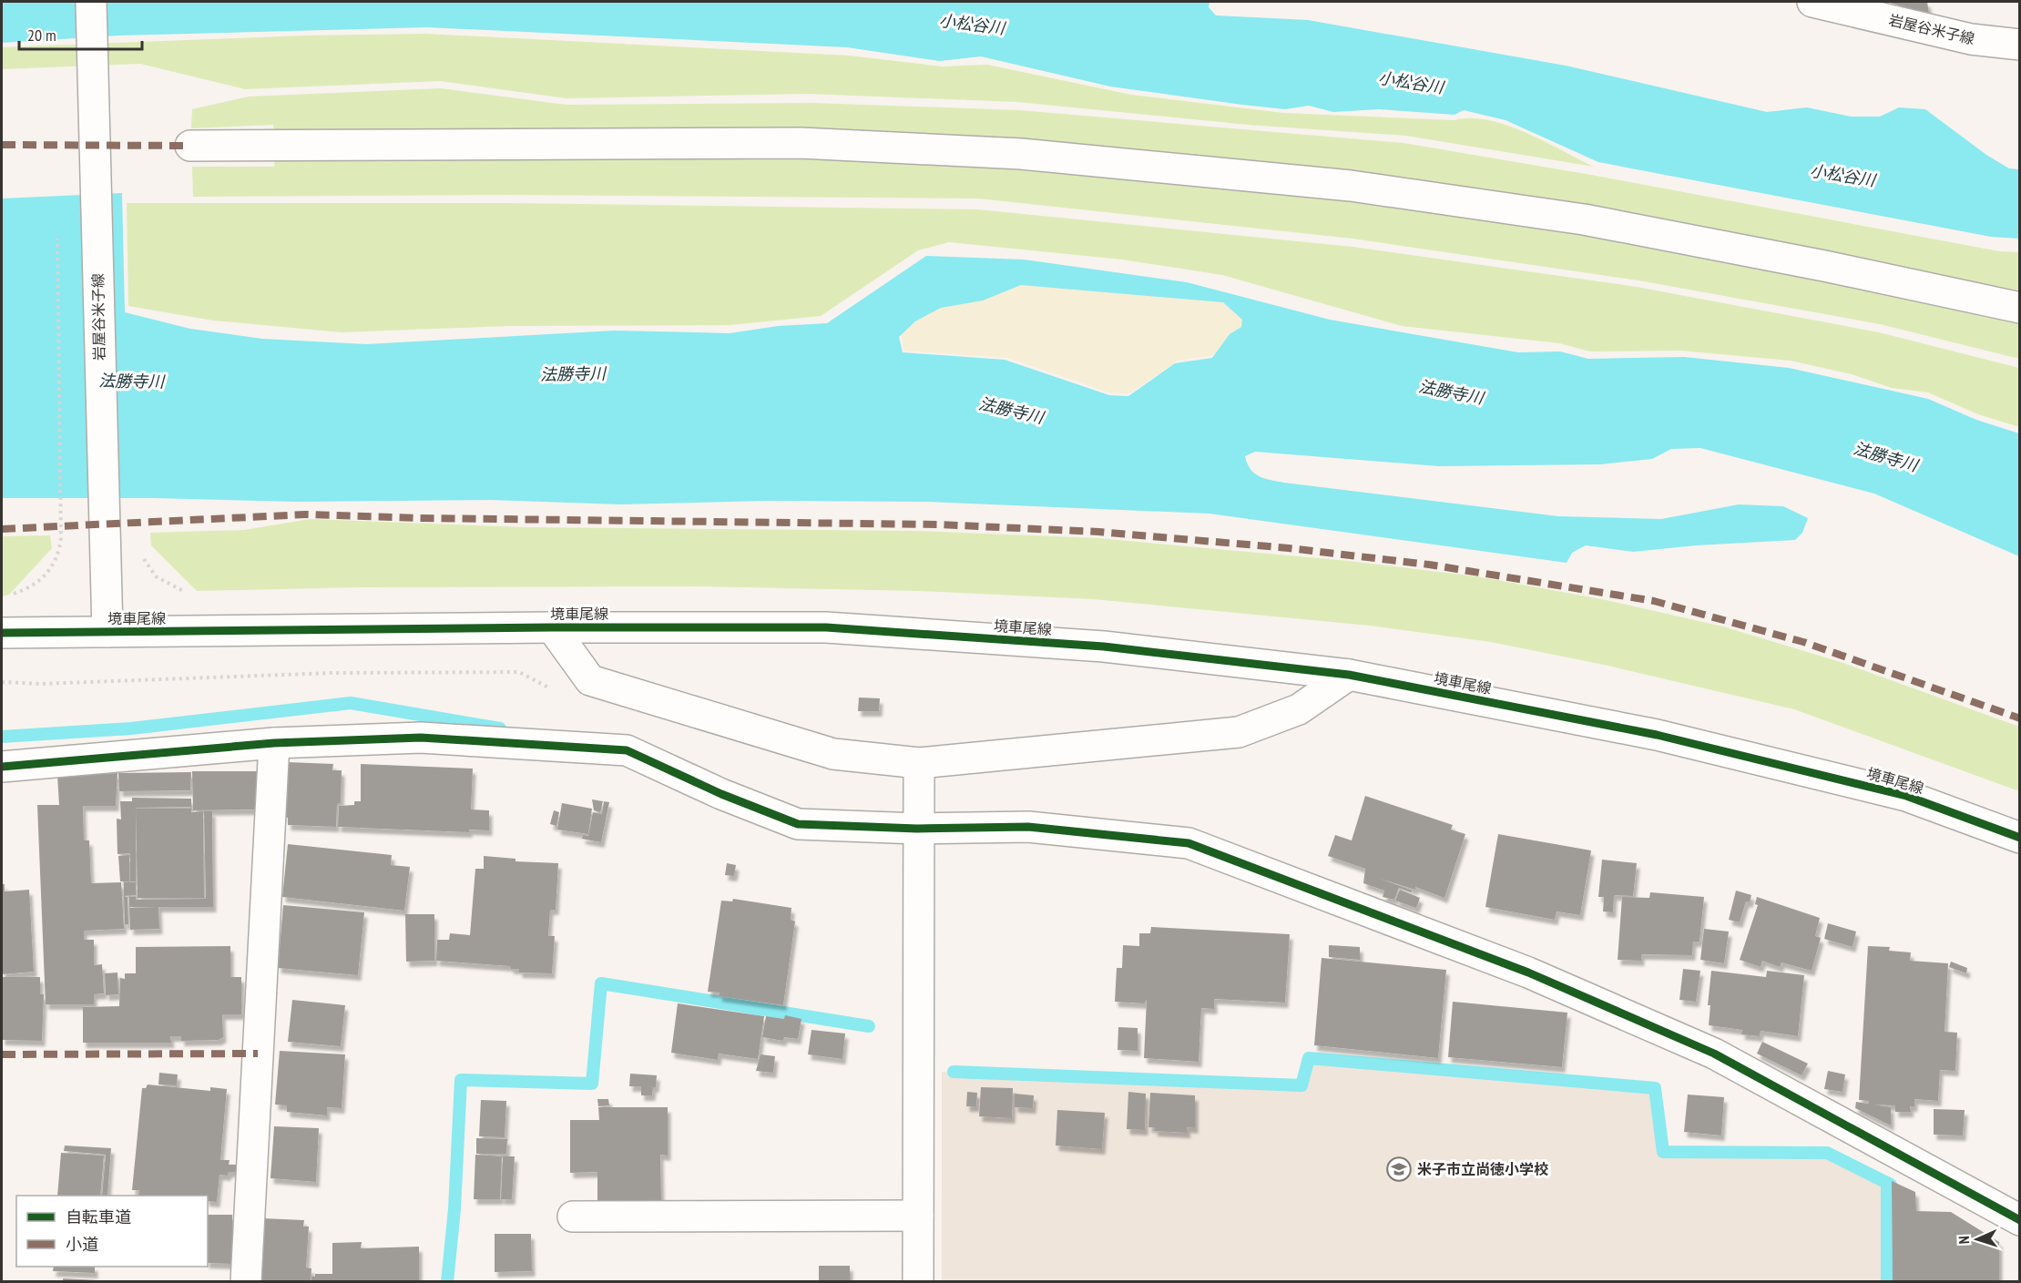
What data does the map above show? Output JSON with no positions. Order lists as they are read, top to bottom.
{
  "streets": {
    "street": ["岩屋谷米子線", "境車尾線"]
  },
  "crossings": [
    ["岩屋谷米子線", "境車尾線"]
  ],
  "water": ["小松谷川", "法勝寺川"],
  "places": {
    "school or university": ["米子市立尚徳小学校"]
  },
  "legend": ["自転車道", "小道"],
  "scale_bar": "20 m",
  "north": "left"
}
